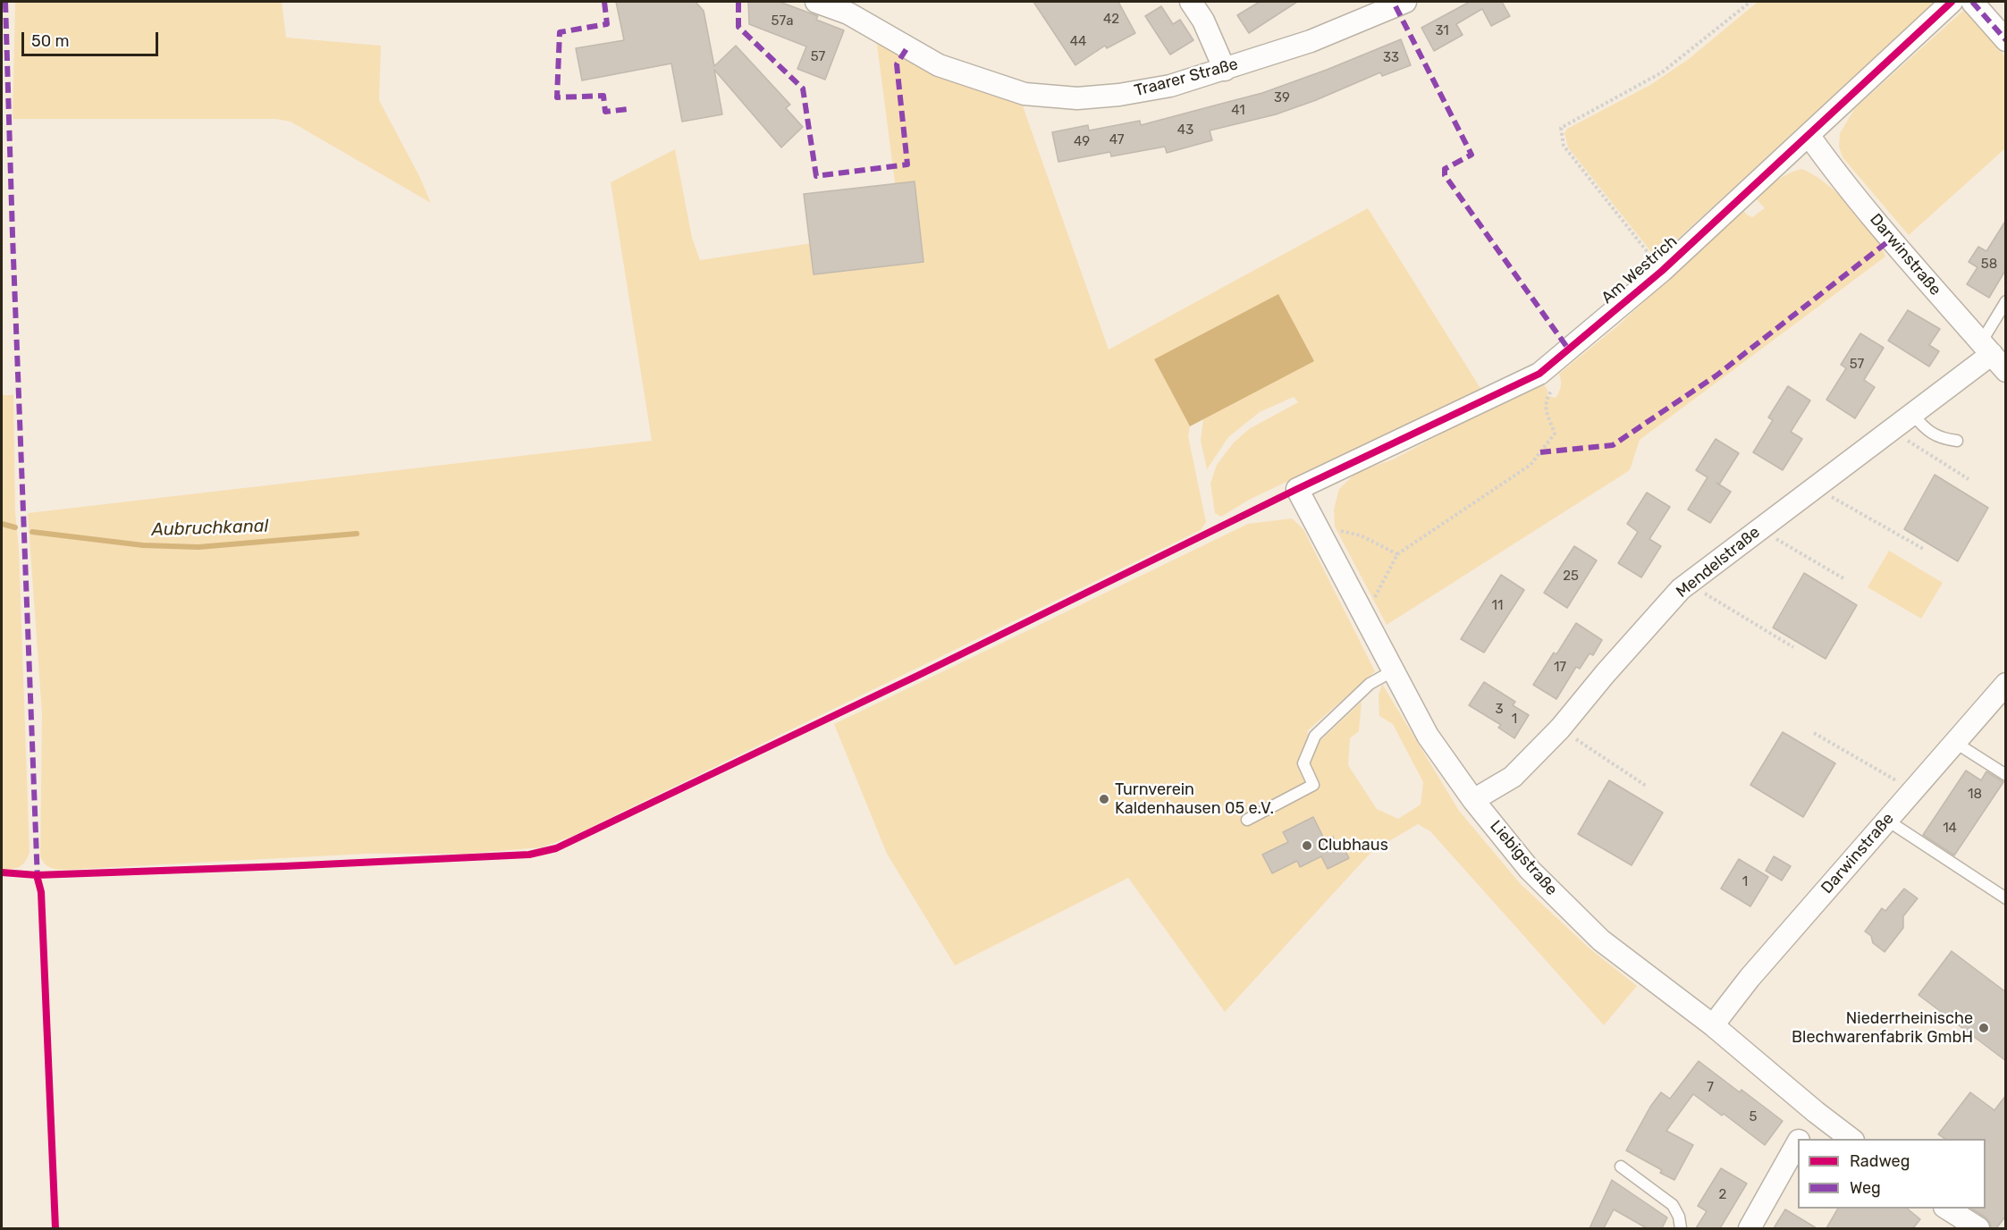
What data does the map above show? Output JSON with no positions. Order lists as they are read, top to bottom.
{
  "streets": {
    "street": [
      "Traarer Straße",
      "Darwinstraße",
      "Am Westrich",
      "Mendelstraße",
      "Liebigstraße"
    ]
  },
  "crossings": [
    ["Darwinstraße", "Am Westrich"],
    ["Darwinstraße", "Mendelstraße"],
    ["Darwinstraße", "Liebigstraße"],
    ["Am Westrich", "Liebigstraße"],
    ["Mendelstraße", "Liebigstraße"]
  ],
  "water": ["Aubruchkanal"],
  "places": ["Turnverein Kaldenhausen 05 e.V.", "Clubhaus", "Niederrheinische Blechwarenfabrik GmbH"],
  "house_numbers": [
    "42",
    "57a",
    "31",
    "44",
    "57",
    "33",
    "39",
    "41",
    "43",
    "47",
    "49",
    "58",
    "57",
    "25",
    "11",
    "17",
    "3",
    "1",
    "18",
    "14",
    "1",
    "7",
    "5",
    "2"
  ],
  "legend": ["Radweg", "Weg"],
  "scale_bar": "50 m"
}
